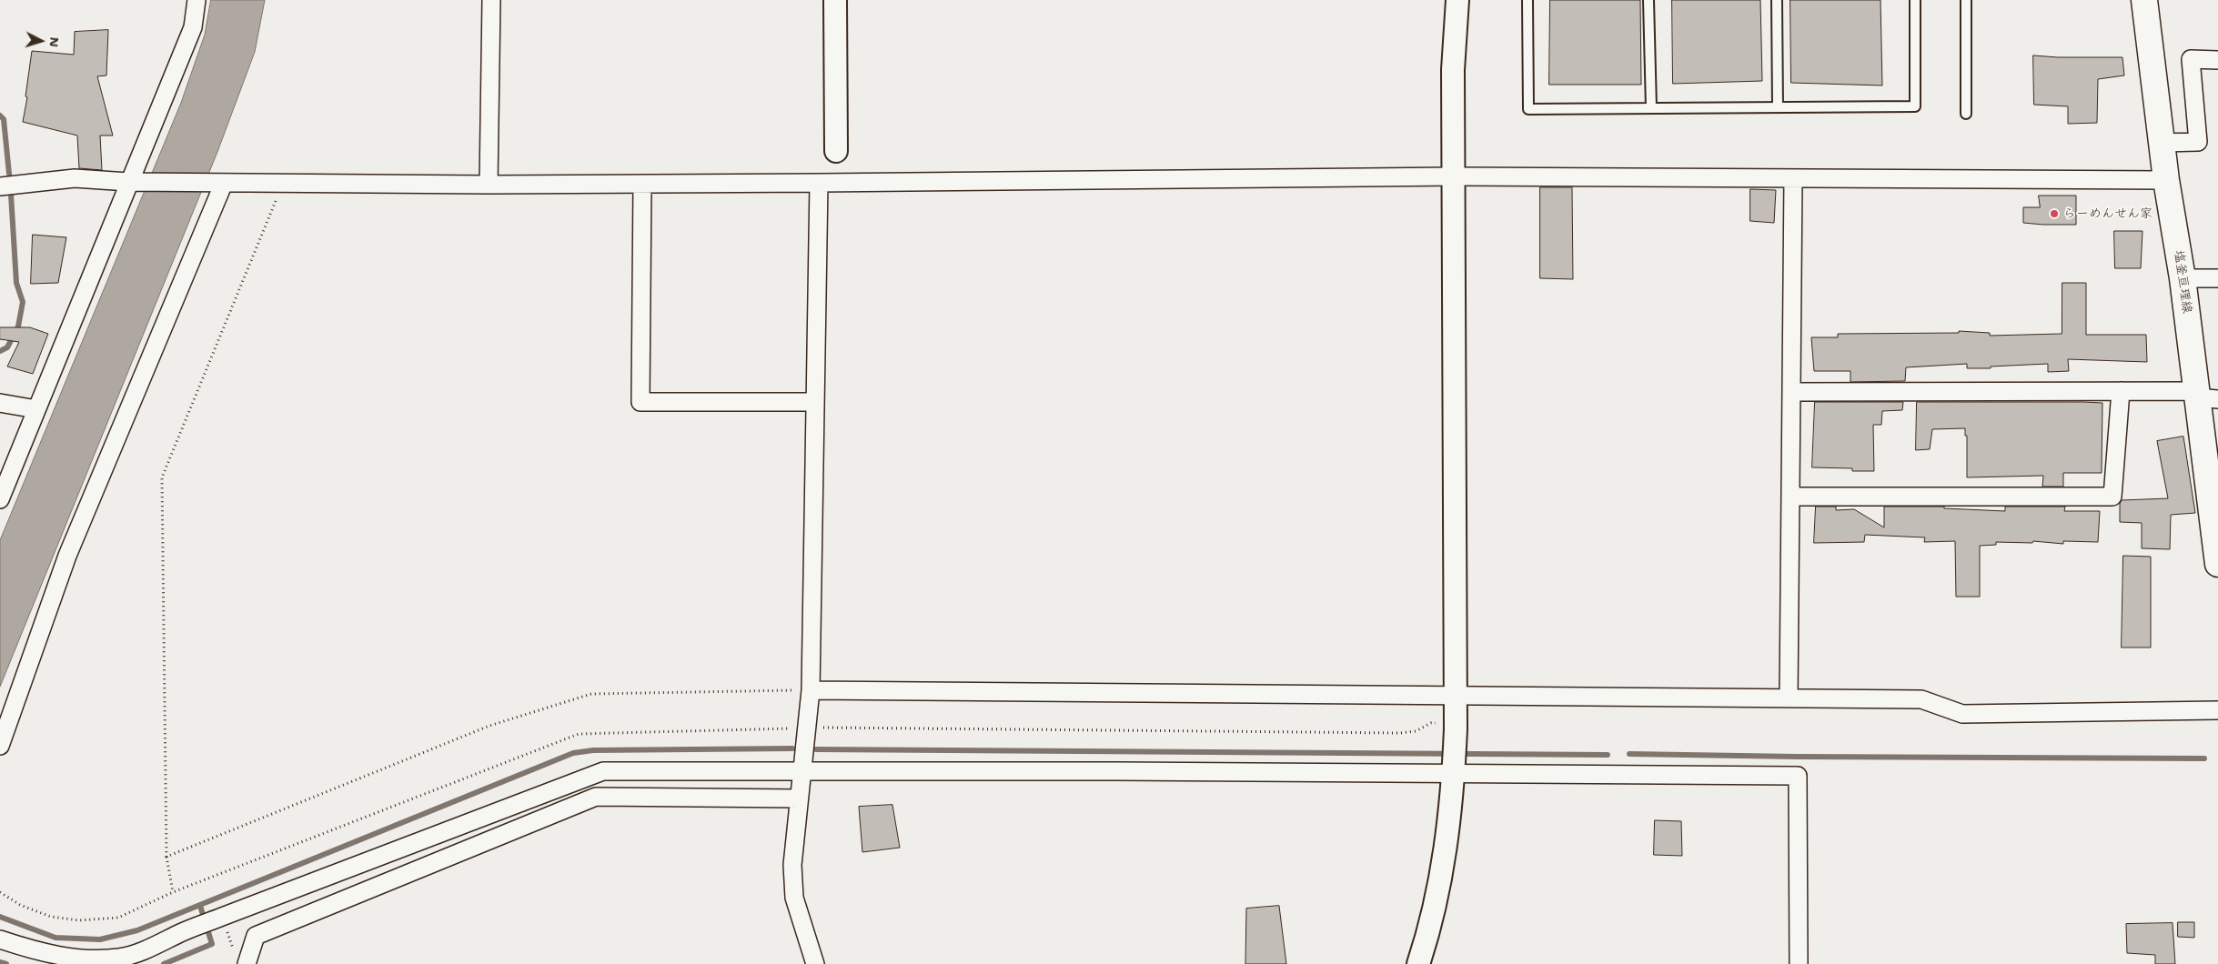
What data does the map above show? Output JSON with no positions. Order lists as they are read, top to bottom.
{
  "streets": {
    "main road": ["塩釜亘理線"]
  },
  "places": ["らーめんせん家"],
  "north": "right"
}
